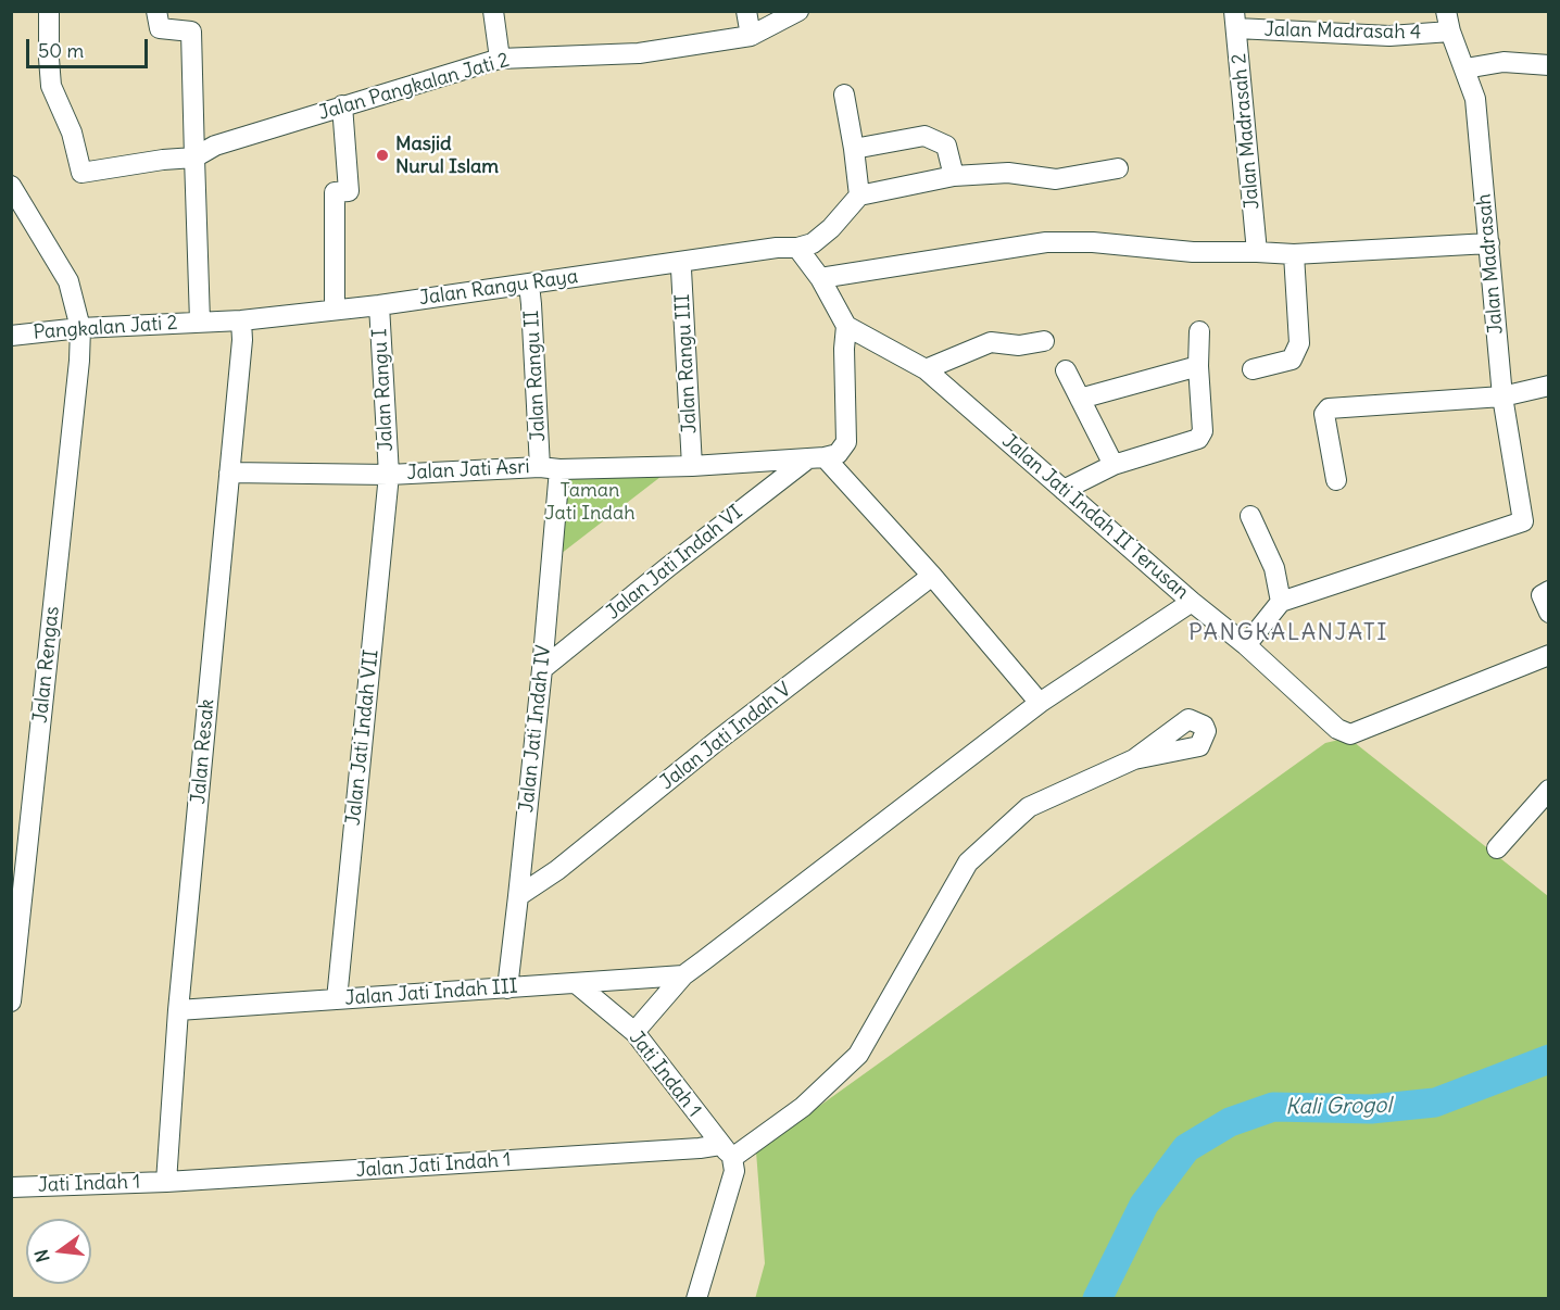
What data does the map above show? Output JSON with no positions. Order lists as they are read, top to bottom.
{
  "streets": {
    "street": [
      "Jalan Madrasah 4",
      "Jalan Pangkalan Jati 2",
      "Jalan Madrasah 2",
      "Jalan Madrasah",
      "Jalan Rangu Raya",
      "Pangkalan Jati 2",
      "Jalan Rangu III",
      "Jalan Rangu II",
      "Jalan Rangu I",
      "Jalan Jati Asri",
      "Jalan Jati Indah II Terusan",
      "Jalan Jati Indah VI",
      "Jalan Rengas",
      "Jalan Jati Indah IV",
      "Jalan Jati Indah V",
      "Jalan Jati Indah VII",
      "Jalan Resak",
      "Jalan Jati Indah III",
      "Jati Indah 1",
      "Jalan Jati Indah 1"
    ]
  },
  "crossings": [
    ["Jalan Madrasah 4", "Jalan Madrasah 2"],
    ["Jalan Madrasah 4", "Jalan Madrasah"],
    ["Jalan Rangu Raya", "Pangkalan Jati 2"],
    ["Jalan Rangu Raya", "Jalan Rangu III"],
    ["Jalan Rangu Raya", "Jalan Rangu II"],
    ["Jalan Rangu Raya", "Jalan Rangu I"],
    ["Jalan Rangu Raya", "Jalan Resak"],
    ["Pangkalan Jati 2", "Jalan Rengas"],
    ["Jalan Rangu III", "Jalan Jati Asri"],
    ["Jalan Rangu II", "Jalan Jati Asri"],
    ["Jalan Rangu II", "Jalan Jati Indah IV"],
    ["Jalan Rangu I", "Jalan Jati Asri"],
    ["Jalan Rangu I", "Jalan Jati Indah VII"],
    ["Jalan Jati Asri", "Jalan Jati Indah VI"],
    ["Jalan Jati Asri", "Jalan Jati Indah IV"],
    ["Jalan Jati Asri", "Jalan Jati Indah VII"],
    ["Jalan Jati Asri", "Jalan Resak"],
    ["Jalan Jati Indah II Terusan", "Jalan Jati Indah VI"],
    ["Jalan Jati Indah VI", "Jalan Jati Indah IV"],
    ["Jalan Jati Indah IV", "Jalan Jati Indah V"],
    ["Jalan Jati Indah IV", "Jalan Jati Indah III"],
    ["Jalan Jati Indah VII", "Jalan Jati Indah III"],
    ["Jalan Resak", "Jalan Jati Indah III"],
    ["Jalan Resak", "Jati Indah 1"],
    ["Jalan Resak", "Jalan Jati Indah 1"],
    ["Jalan Jati Indah III", "Jati Indah 1"],
    ["Jati Indah 1", "Jalan Jati Indah 1"]
  ],
  "districts": ["PANGKALANJATI"],
  "water": ["Kali Grogol"],
  "parks": ["Taman Jati Indah"],
  "places": ["Masjid Nurul Islam"],
  "scale_bar": "50 m",
  "north": "left"
}
